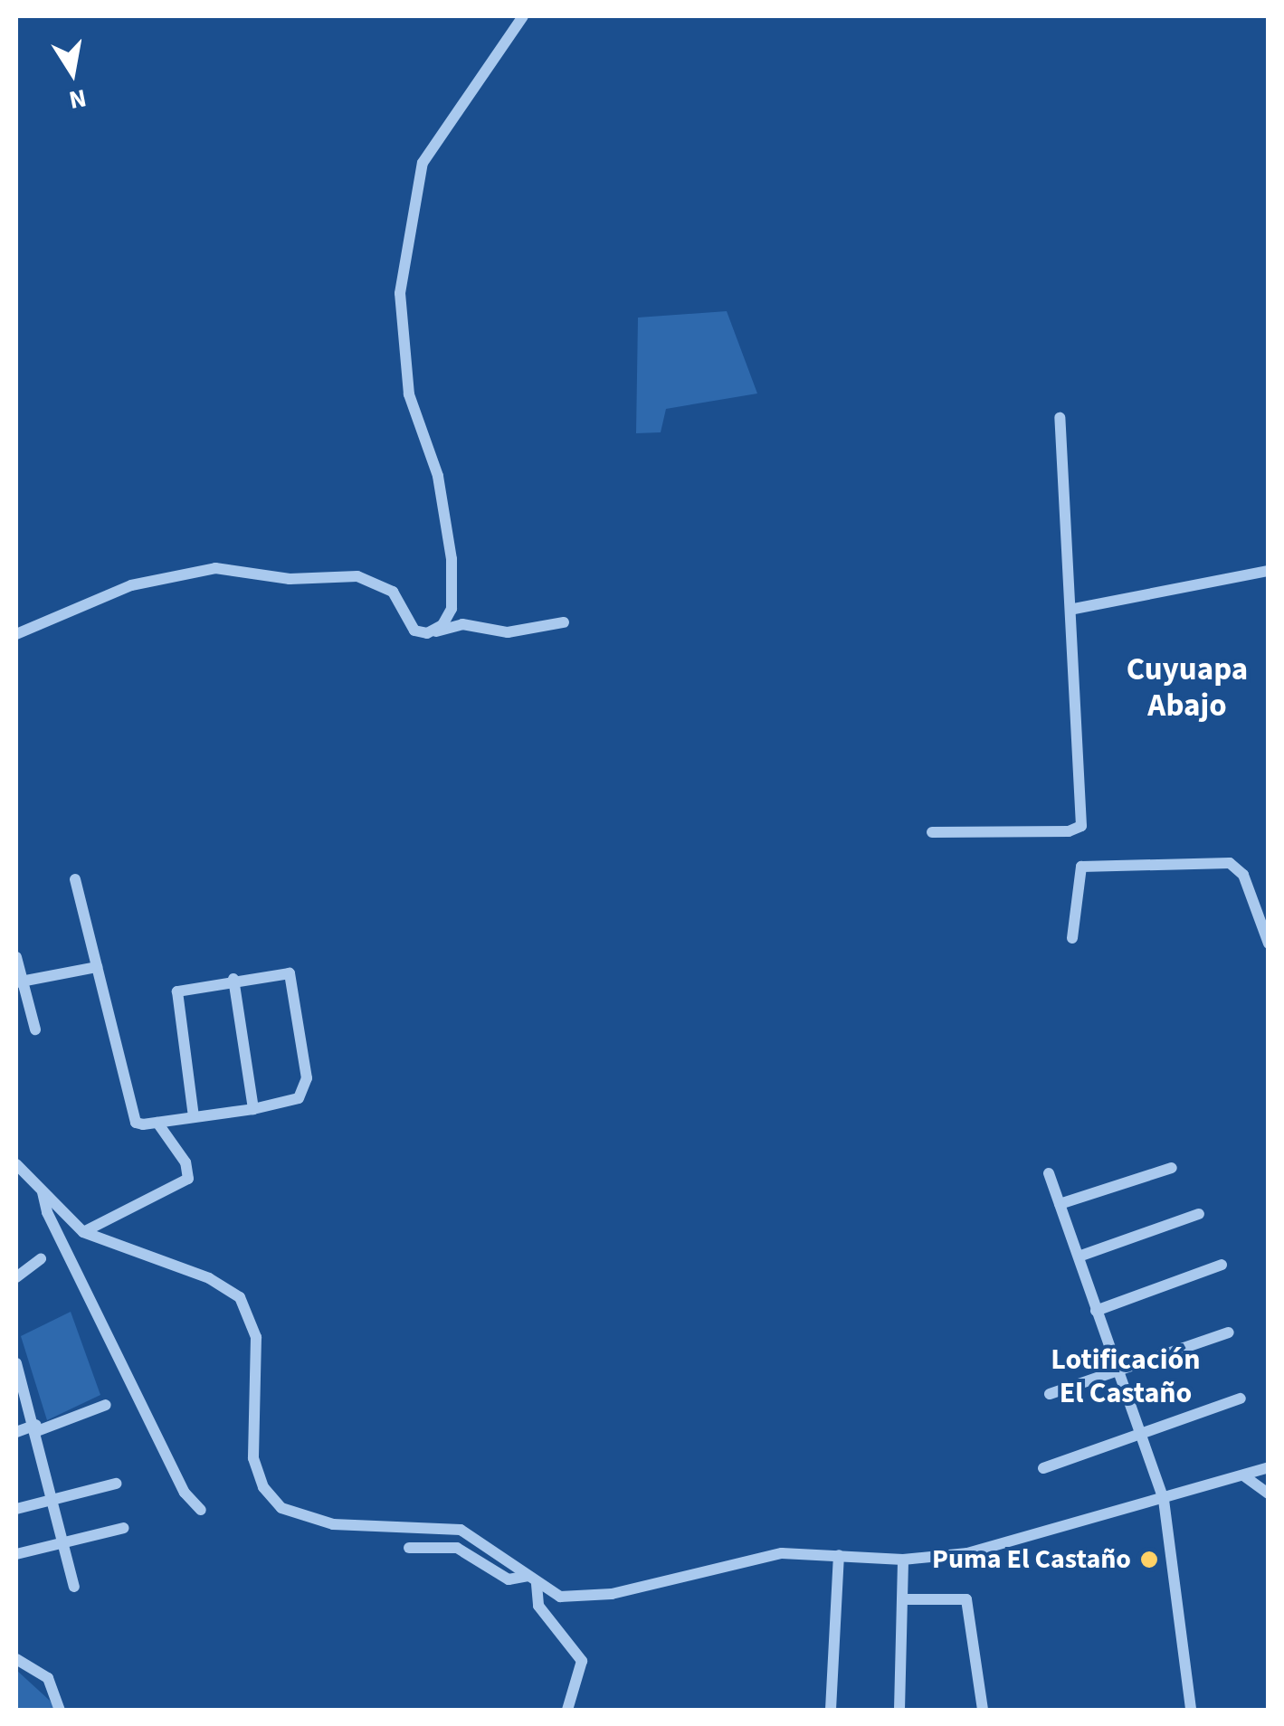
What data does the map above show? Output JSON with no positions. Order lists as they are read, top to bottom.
{
  "districts": ["Cuyuapa Abajo", "Lotificación El Castaño"],
  "places": ["Puma El Castaño"],
  "north": "bottom"
}
